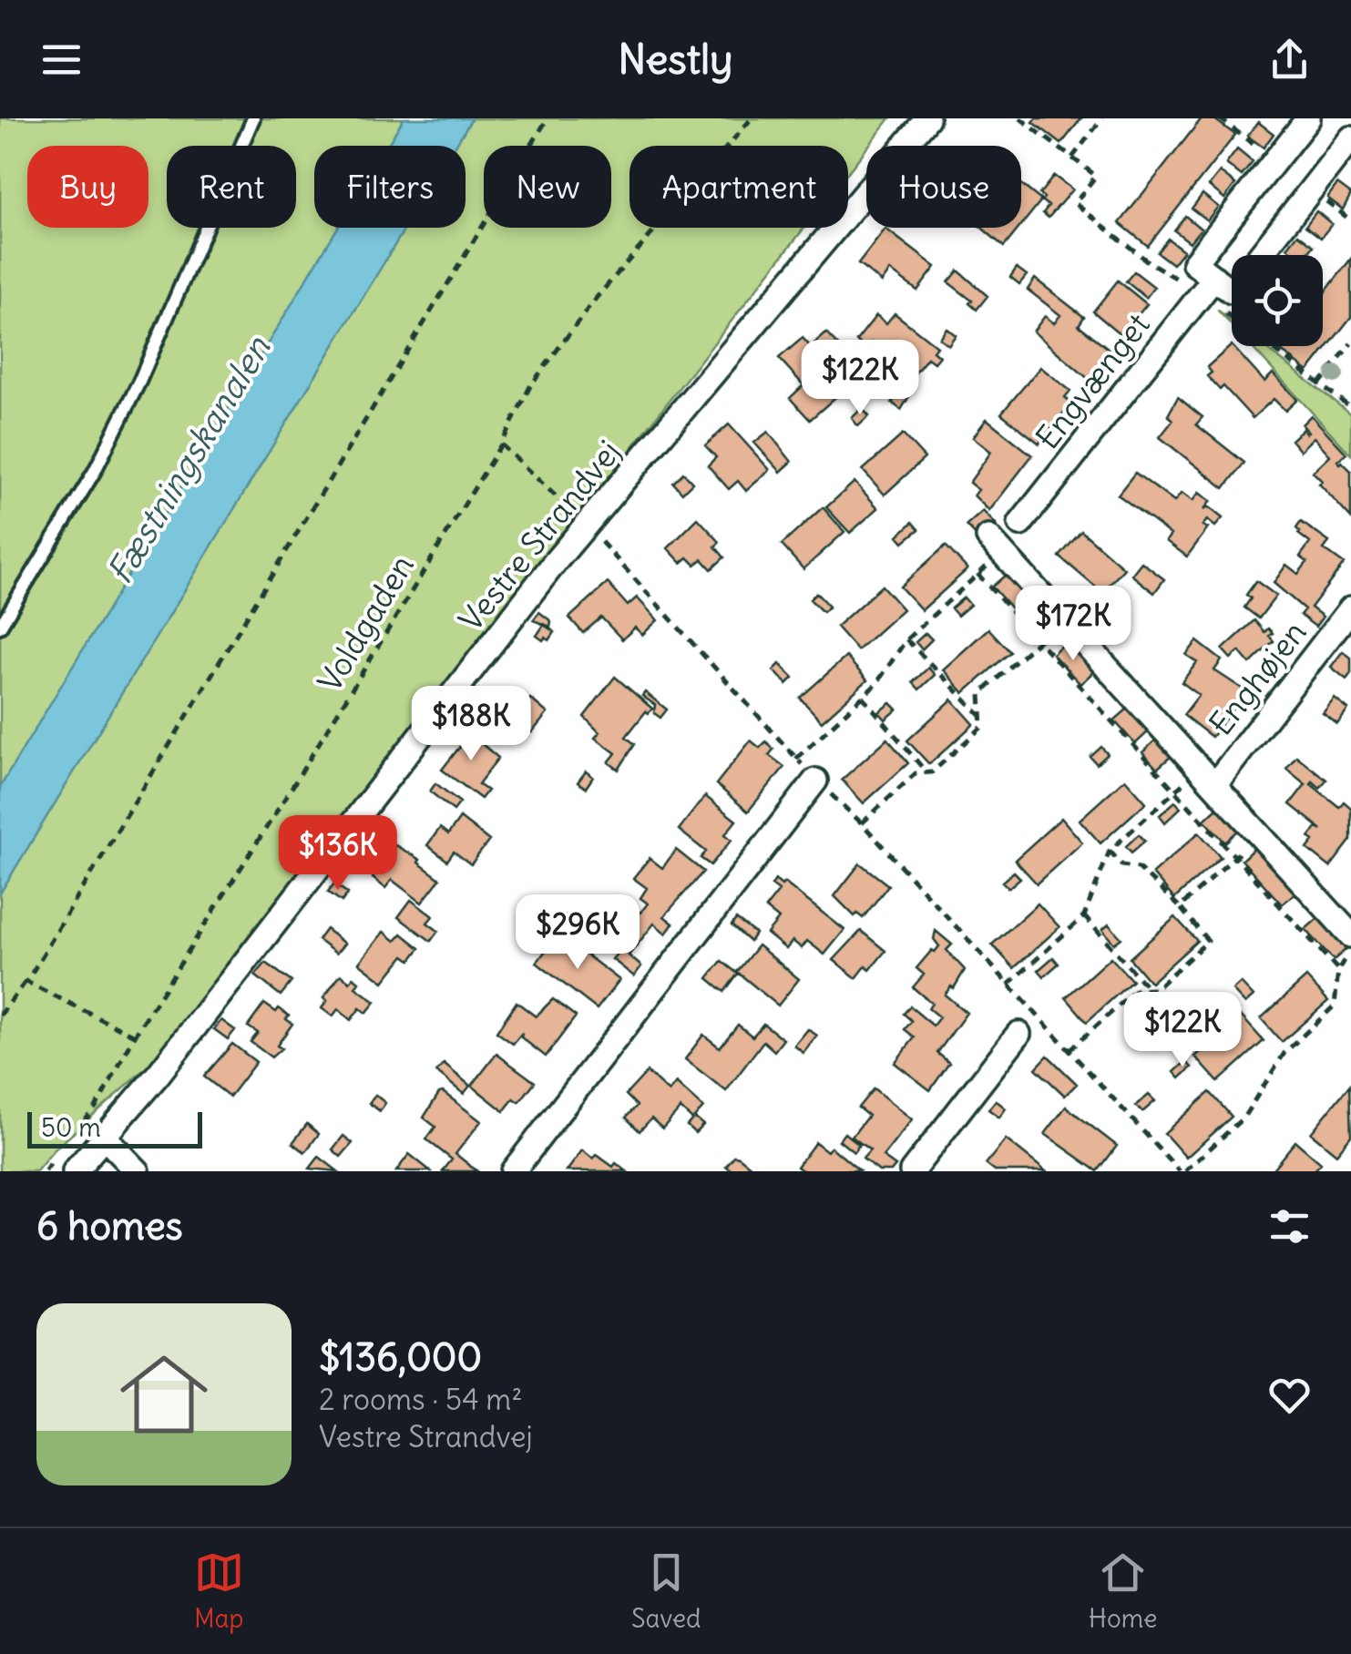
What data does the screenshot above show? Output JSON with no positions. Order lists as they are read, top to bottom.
{
  "streets": {
    "street": ["Engvænget", "Vestre Strandvej", "Enghøjen"],
    "path": ["Voldgaden"]
  },
  "water": ["Fæstningskanalen"],
  "scale_bar": "50 m",
  "page": {
    "header": "Nestly",
    "chip": [
      "Buy",
      "Rent",
      "Filters",
      "New",
      "Apartment",
      "House"
    ],
    "price": [
      "$122K",
      "$172K",
      "$188K",
      "$136K",
      "$296K",
      "$122K"
    ],
    "scale": "50 m",
    "heading": "6 homes",
    "list": [
      {
        "name": "$136,000",
        "note": "2 rooms · 54 m² · Vestre Strandvej"
      }
    ],
    "tabs": ["Map", "Saved", "Home"]
  }
}
